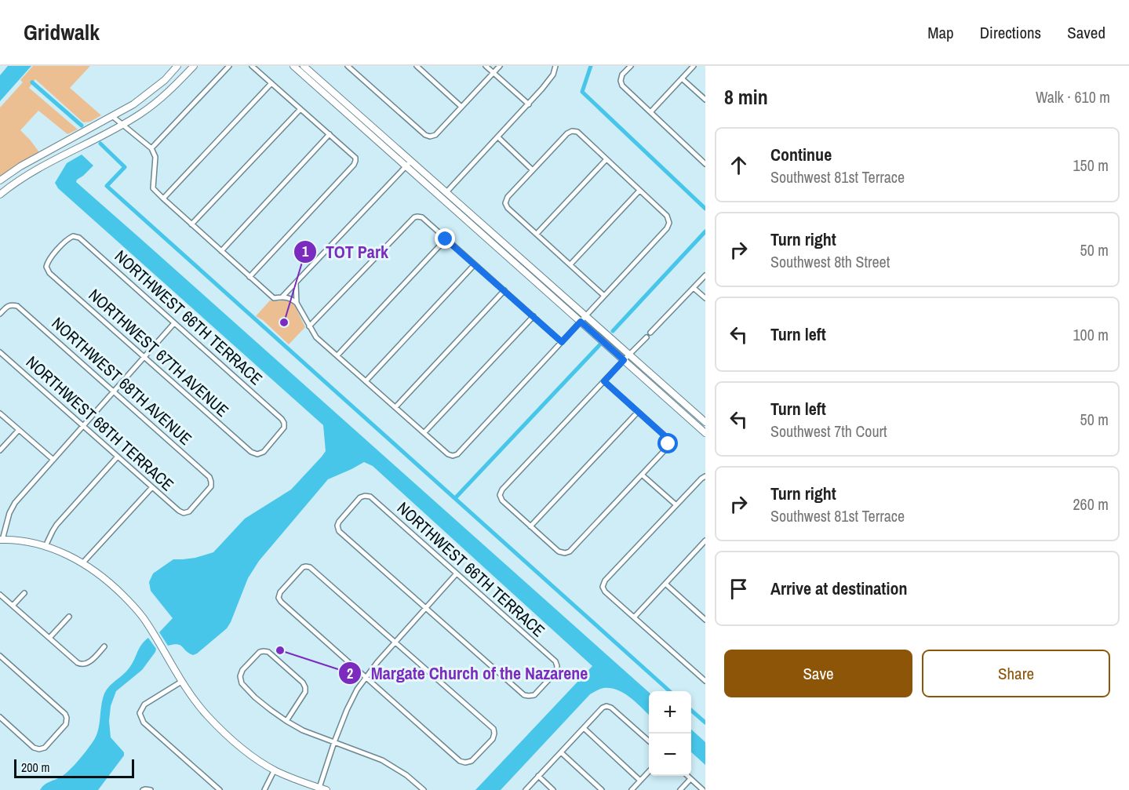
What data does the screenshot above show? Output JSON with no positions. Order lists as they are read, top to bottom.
{
  "streets": {
    "street": [
      "NORTHWEST 66TH TERRACE",
      "NORTHWEST 67TH AVENUE",
      "NORTHWEST 68TH AVENUE",
      "NORTHWEST 68TH TERRACE"
    ]
  },
  "crossings": [
    ["NORTHWEST 66TH TERRACE", "NORTHWEST 67TH AVENUE"],
    ["NORTHWEST 68TH AVENUE", "NORTHWEST 68TH TERRACE"]
  ],
  "places": ["TOT Park", "Margate Church of the Nazarene"],
  "scale_bar": "200 m",
  "page": {
    "header": "Gridwalk",
    "nav": ["Map", "Directions", "Saved"],
    "heading": ["8 min", "Walk · 610 m"],
    "list": [
      ["Continue", "Southwest 81st Terrace", "150 m"],
      ["Turn right", "Southwest 8th Street", "50 m"],
      ["Turn left", "100 m"],
      ["Turn left", "Southwest 7th Court", "50 m"],
      ["Turn right", "Southwest 81st Terrace", "260 m"],
      "Arrive at destination"
    ],
    "buttons": ["Save", "Share"],
    "map_buttons": ["+", "−"],
    "scale": "200 m"
  }
}
